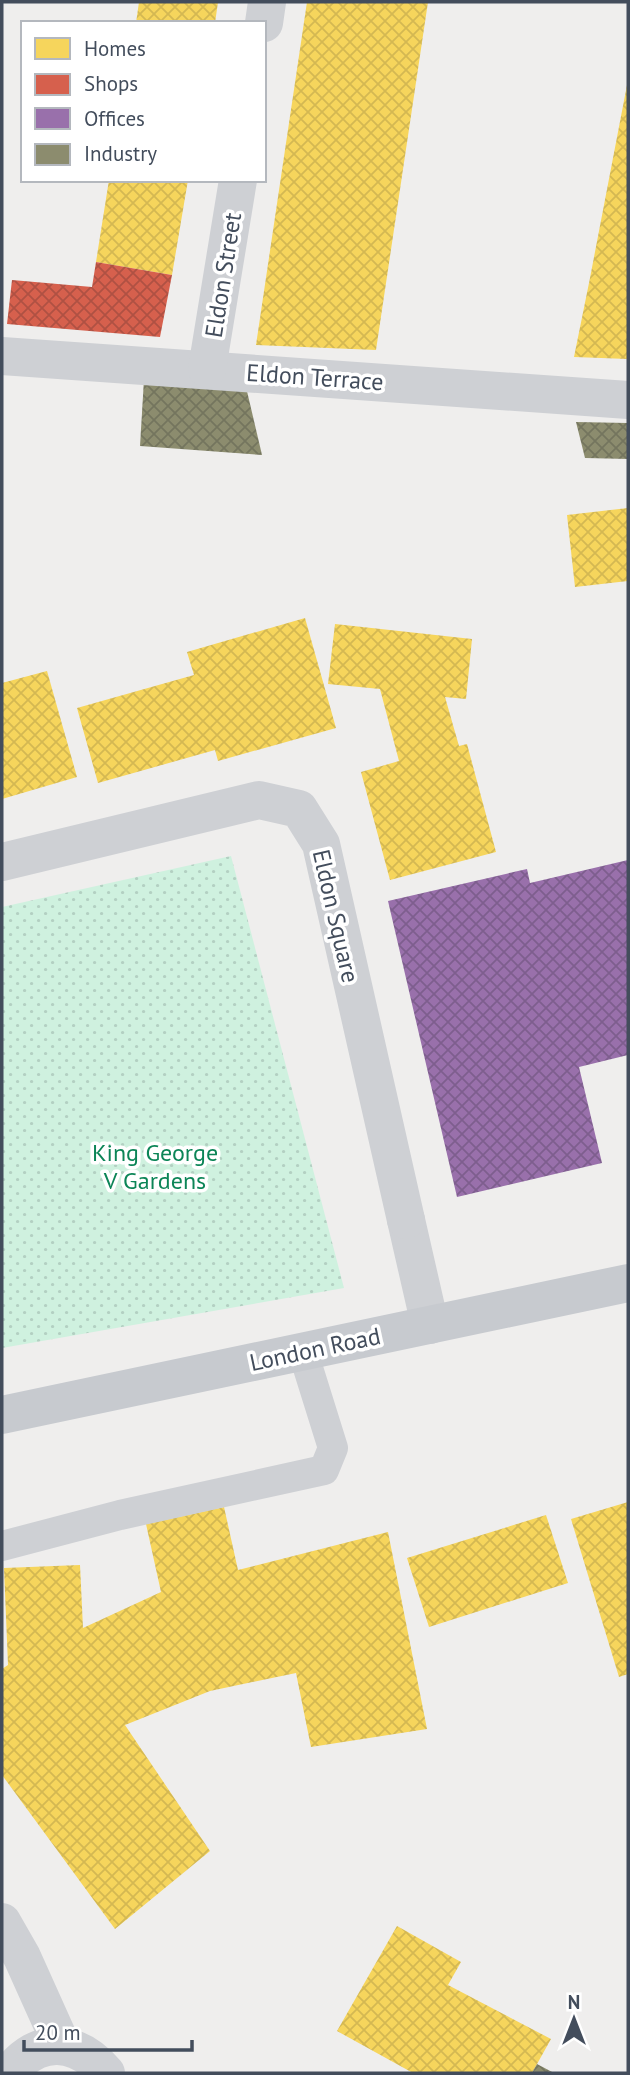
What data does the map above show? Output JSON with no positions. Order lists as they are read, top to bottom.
{
  "streets": {
    "main road": ["London Road"],
    "street": ["Eldon Street", "Eldon Terrace", "Eldon Square"]
  },
  "crossings": [
    ["Eldon Street", "Eldon Terrace"],
    ["Eldon Square", "London Road"]
  ],
  "parks": ["King George V Gardens"],
  "legend": [
    "Homes",
    "Shops",
    "Offices",
    "Industry"
  ],
  "scale_bar": "20 m",
  "north": "top"
}
